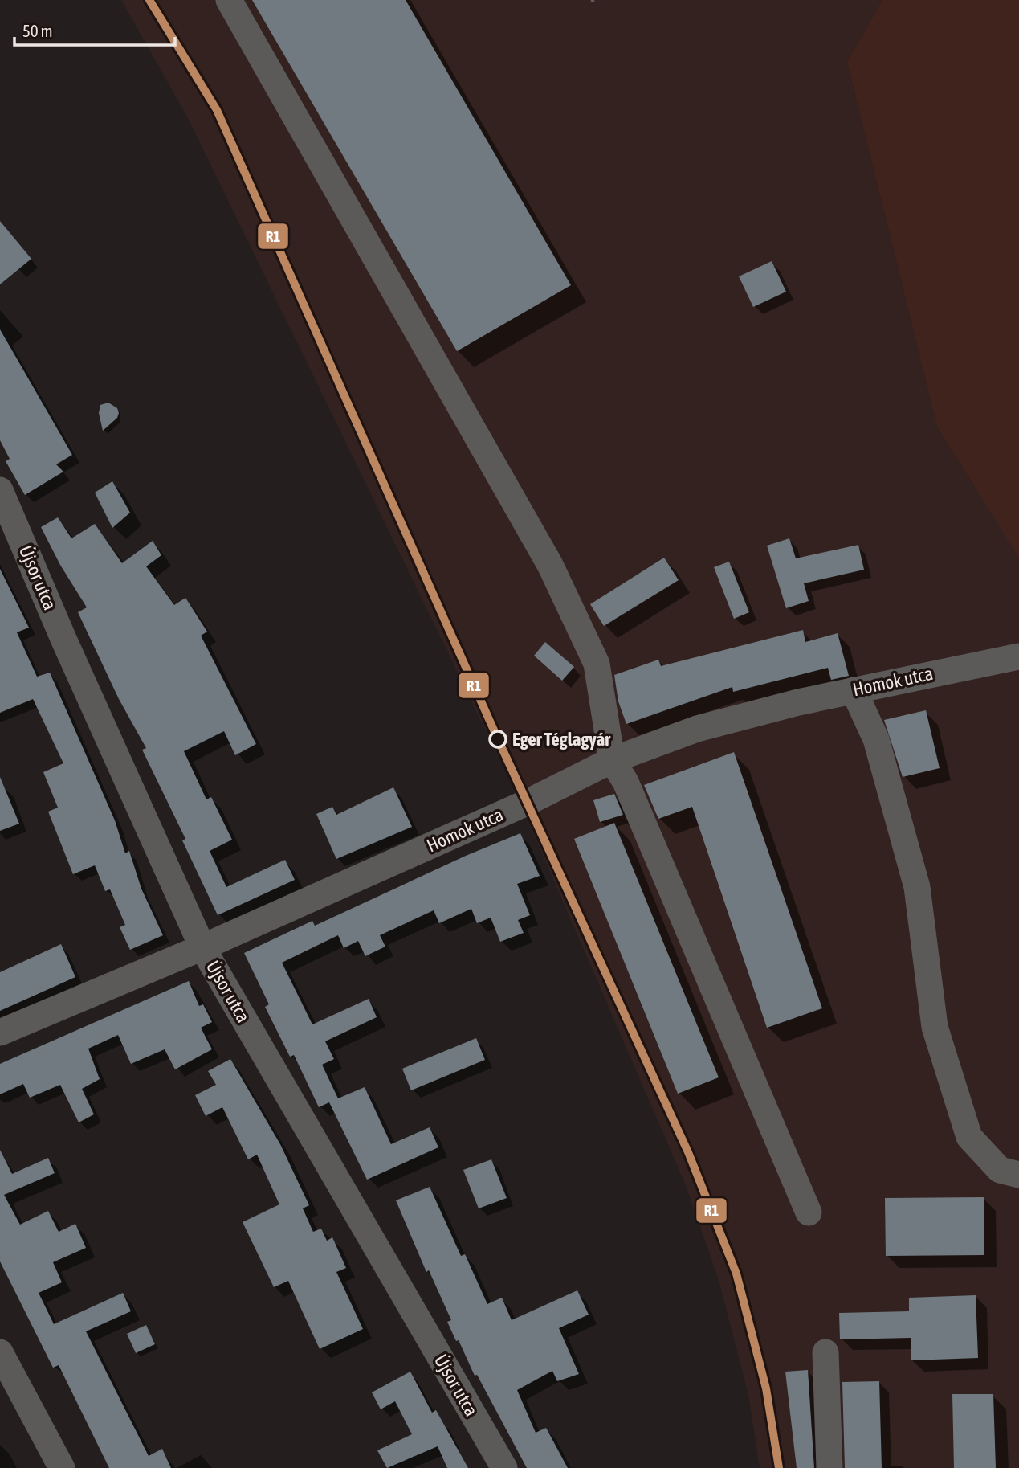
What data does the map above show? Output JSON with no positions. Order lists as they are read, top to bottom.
{
  "streets": {
    "street": ["Újsor utca", "Homok utca"]
  },
  "crossings": [
    ["Újsor utca", "Homok utca"]
  ],
  "places": ["Eger Téglagyár"],
  "lines": ["transit line R1"],
  "scale_bar": "50 m"
}
